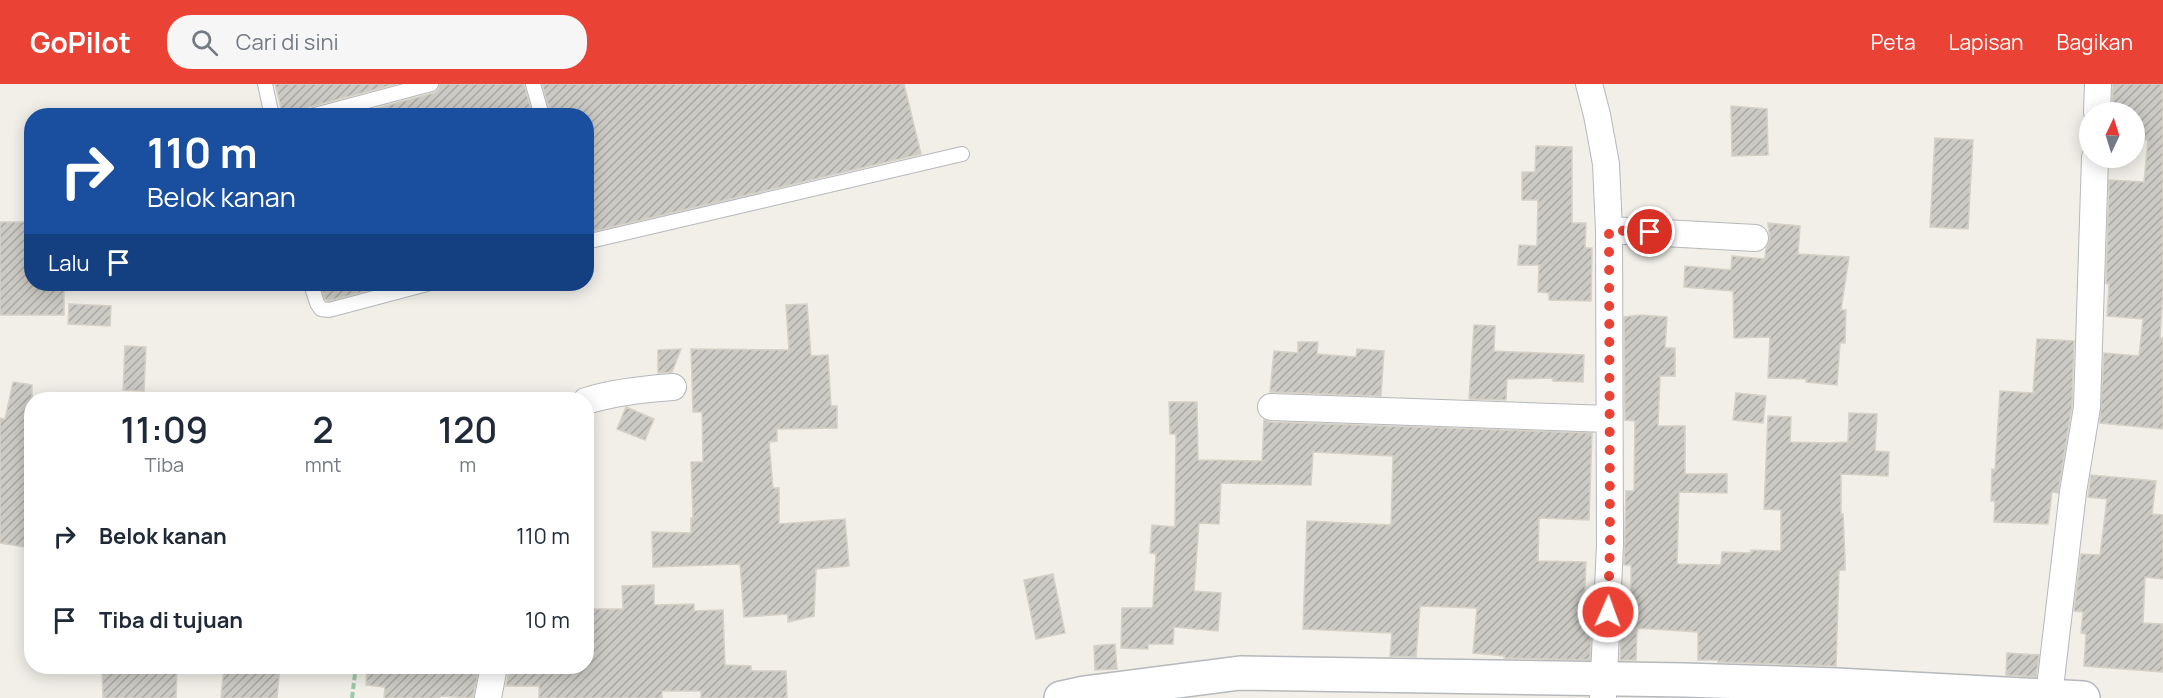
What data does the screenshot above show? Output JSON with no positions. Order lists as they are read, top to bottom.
{
  "north": "top",
  "page": {
    "header": "GoPilot",
    "search": "Cari di sini",
    "nav": ["Peta", "Lapisan", "Bagikan"],
    "turn": ["110 m", "Belok kanan"],
    "then": "Lalu",
    "eta": [
      "11:09",
      "Tiba",
      "2",
      "mnt",
      "120",
      "m"
    ],
    "list": [
      {
        "name": "Belok kanan",
        "value": "110 m"
      },
      {
        "name": "Tiba di tujuan",
        "value": "10 m"
      }
    ]
  }
}
